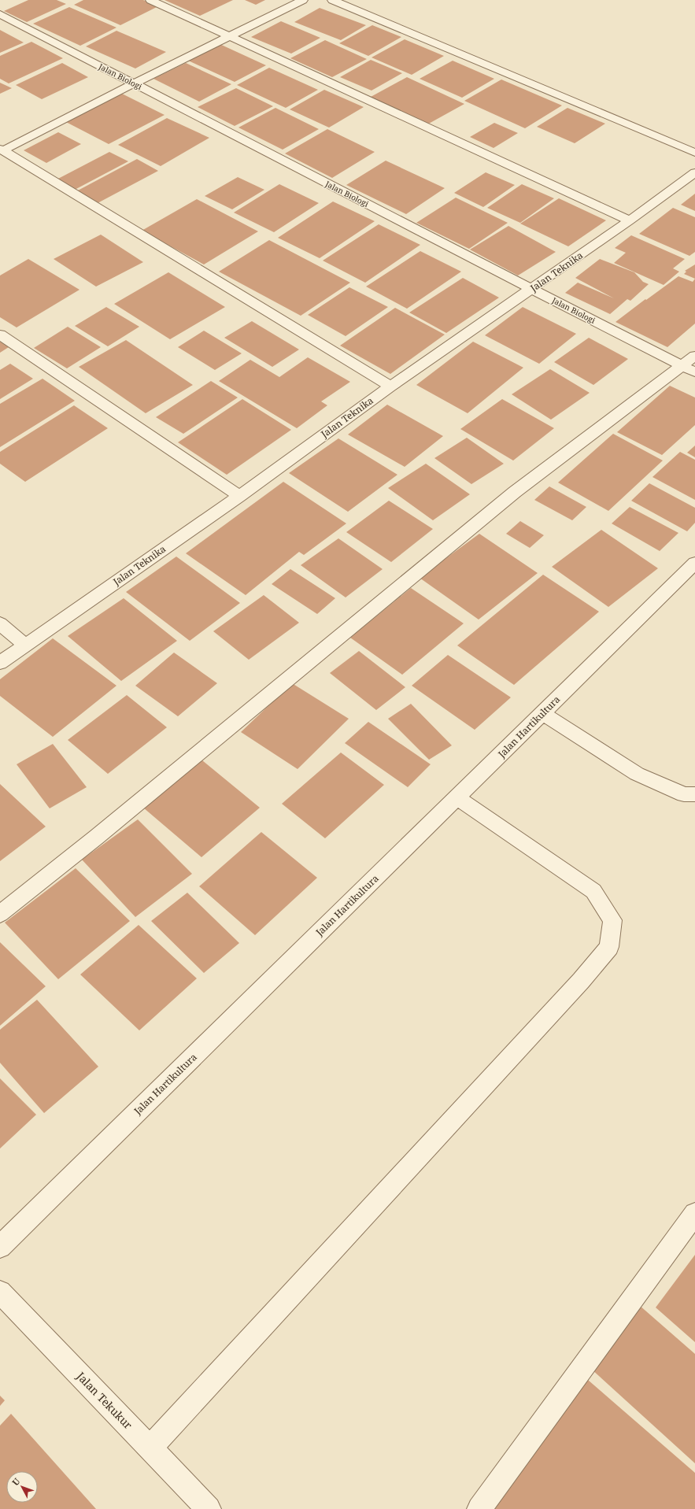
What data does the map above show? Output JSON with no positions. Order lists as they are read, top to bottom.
{
  "streets": {
    "street": [
      "Jalan Biologi",
      "Jalan Teknika",
      "Jalan Hartikultura",
      "Jalan Tekukur"
    ]
  },
  "crossings": [
    ["Jalan Biologi", "Jalan Teknika"]
  ],
  "north": "top left"
}
